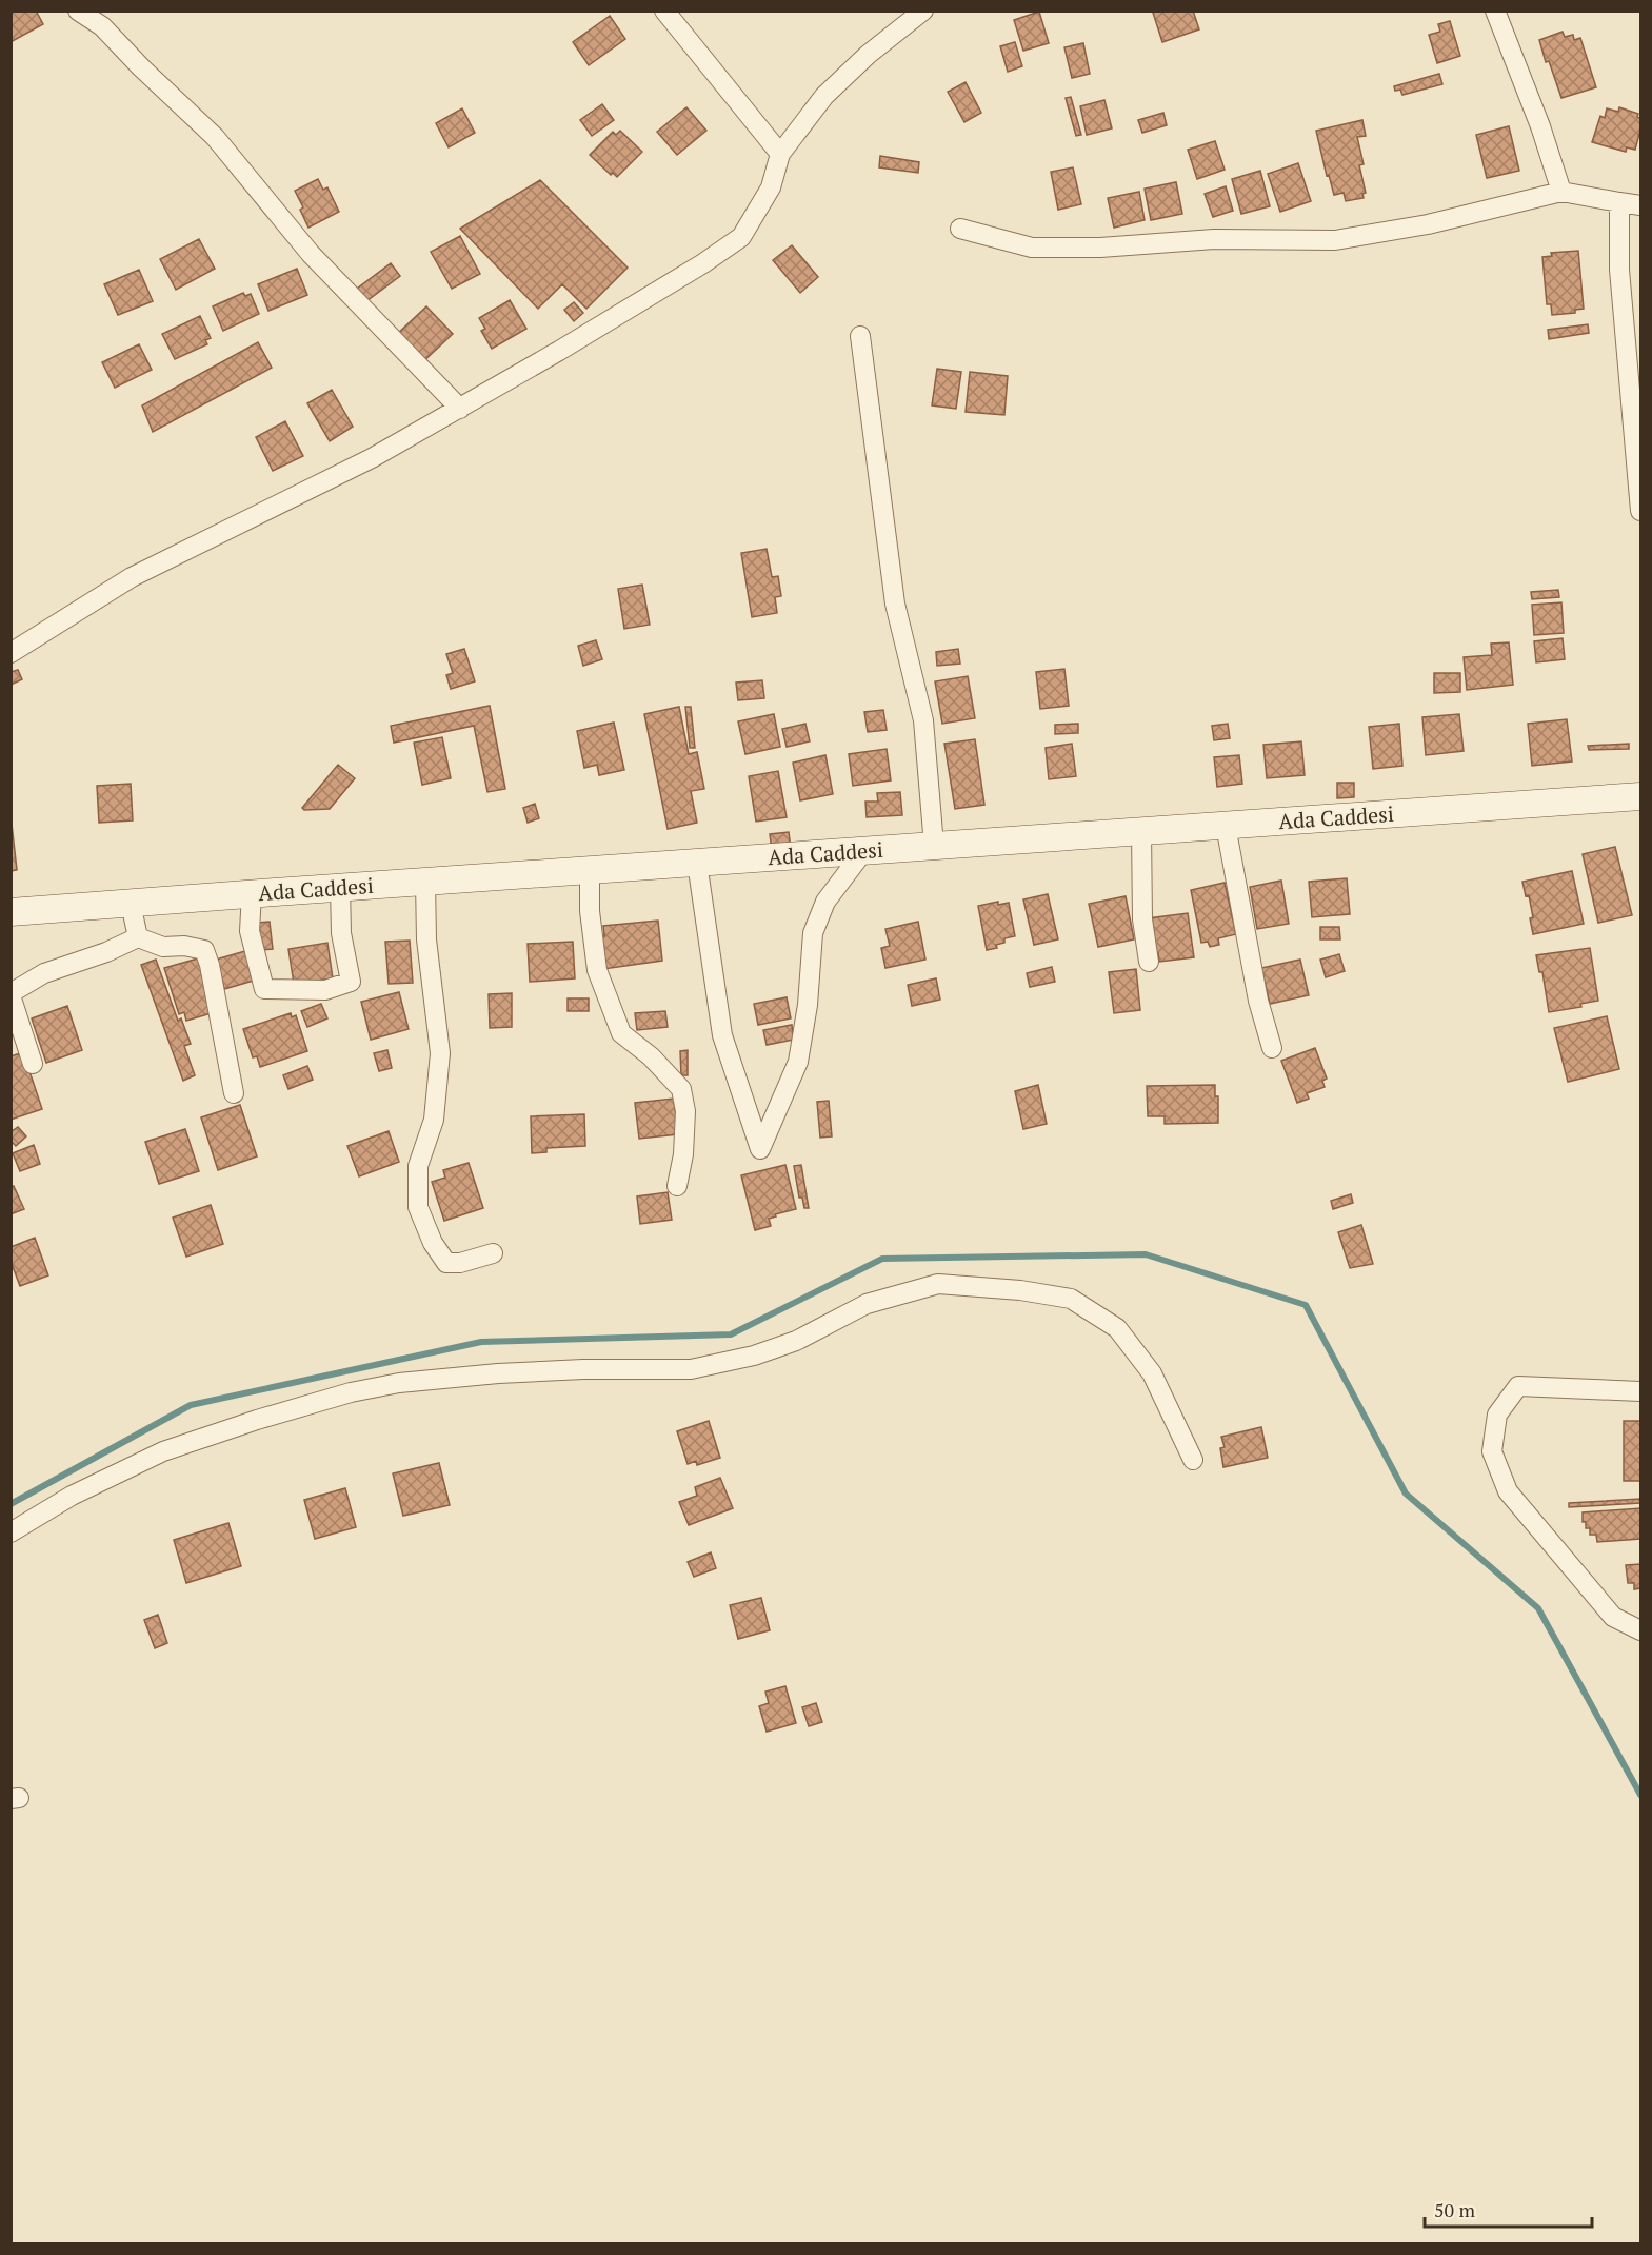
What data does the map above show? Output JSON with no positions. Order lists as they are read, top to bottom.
{
  "streets": {
    "main road": ["Ada Caddesi"]
  },
  "scale_bar": "50 m"
}
